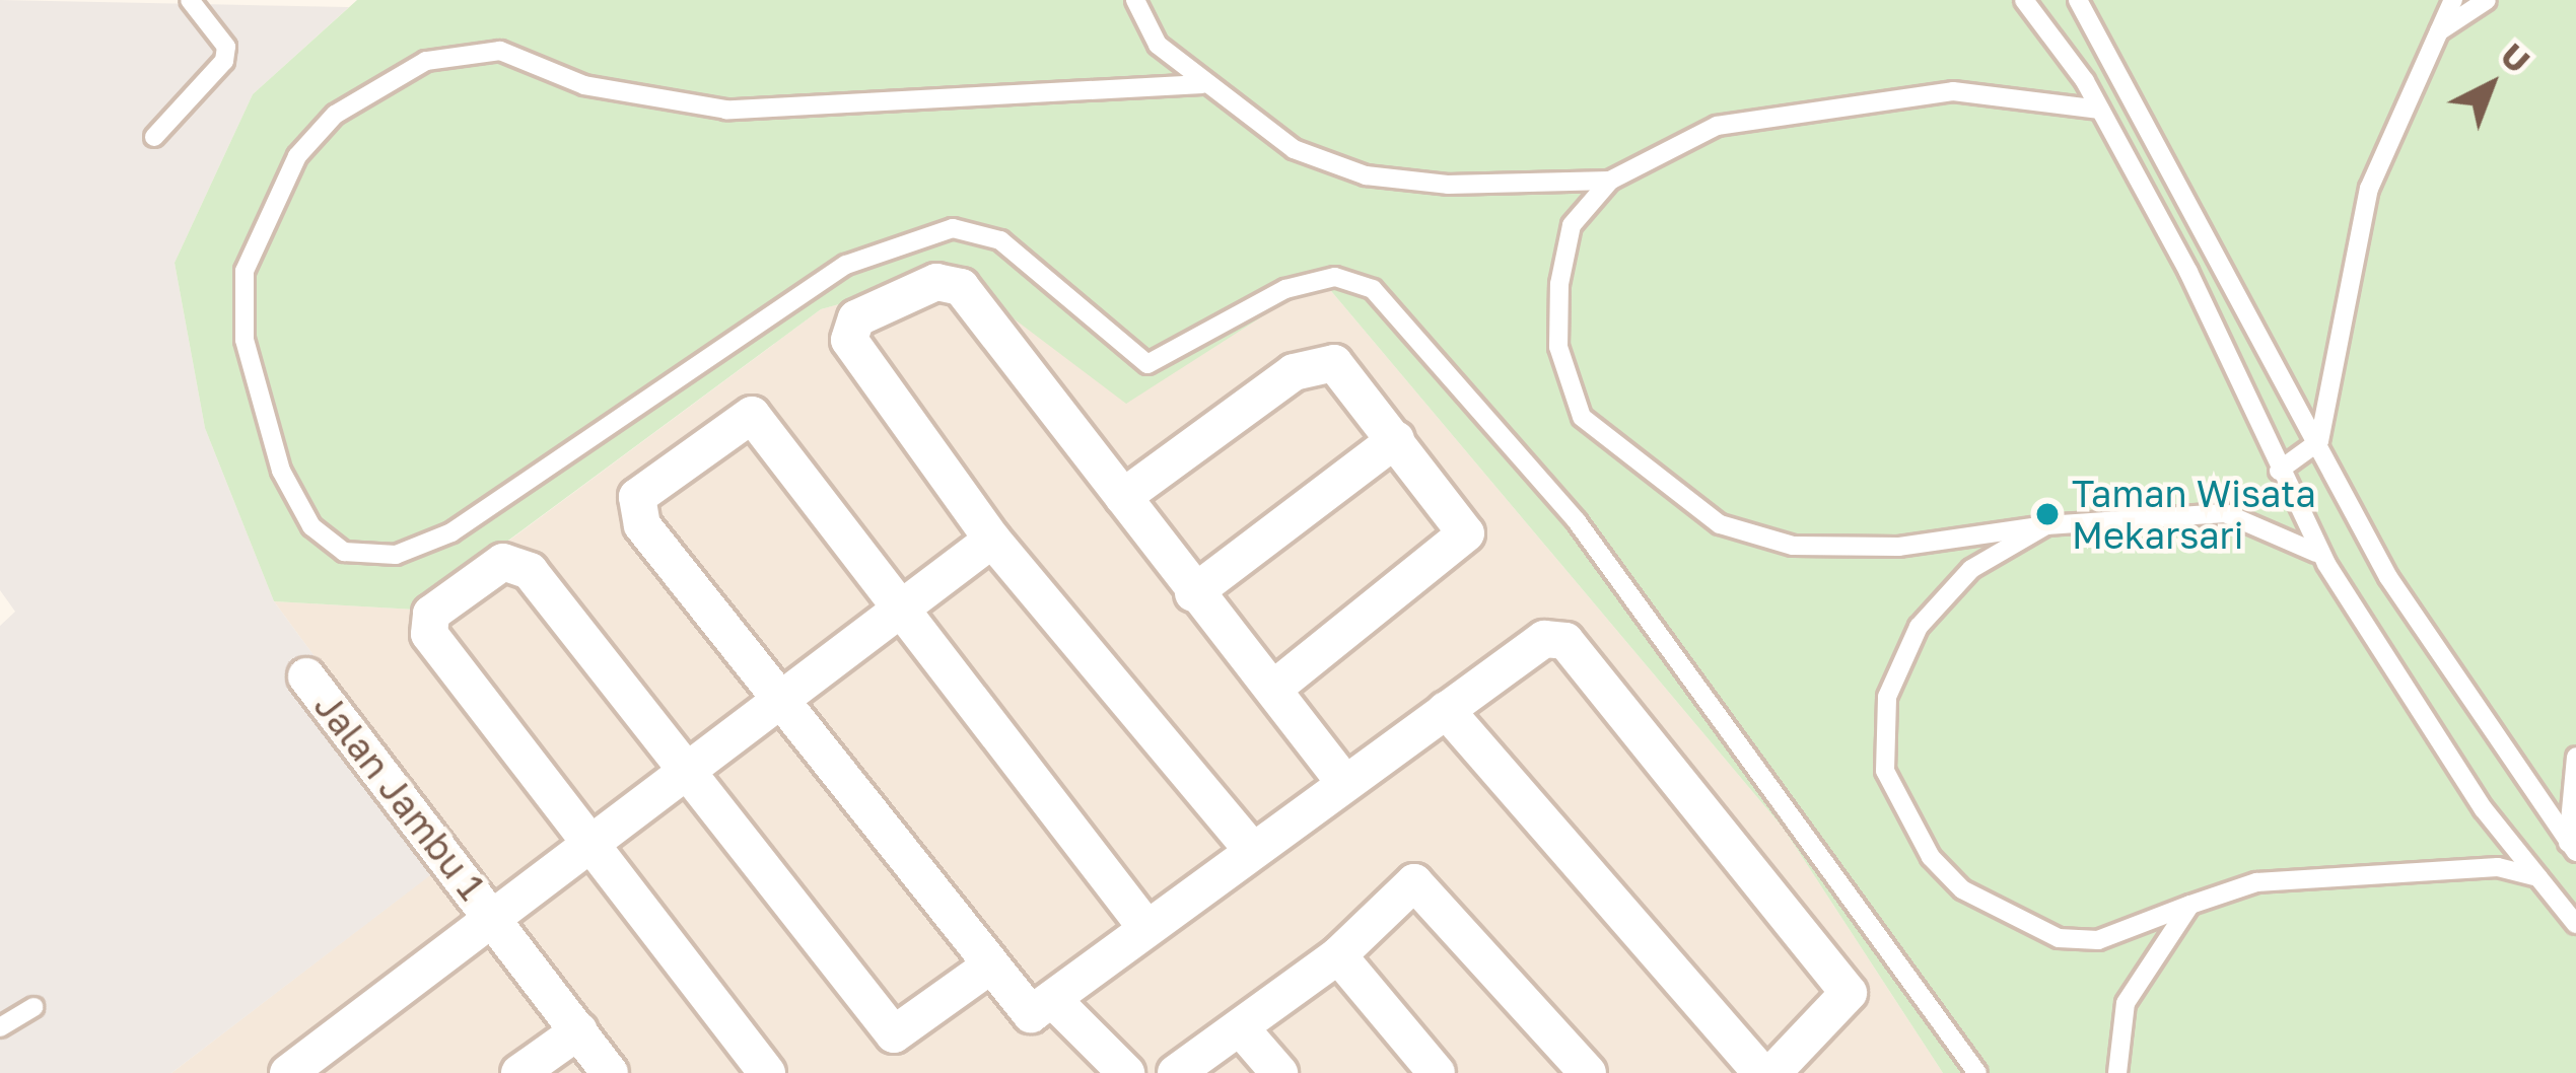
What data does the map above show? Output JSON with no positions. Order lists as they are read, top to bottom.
{
  "streets": {
    "street": ["Jalan Jambu 1"]
  },
  "places": ["Taman Wisata Mekarsari"],
  "north": "top right"
}
